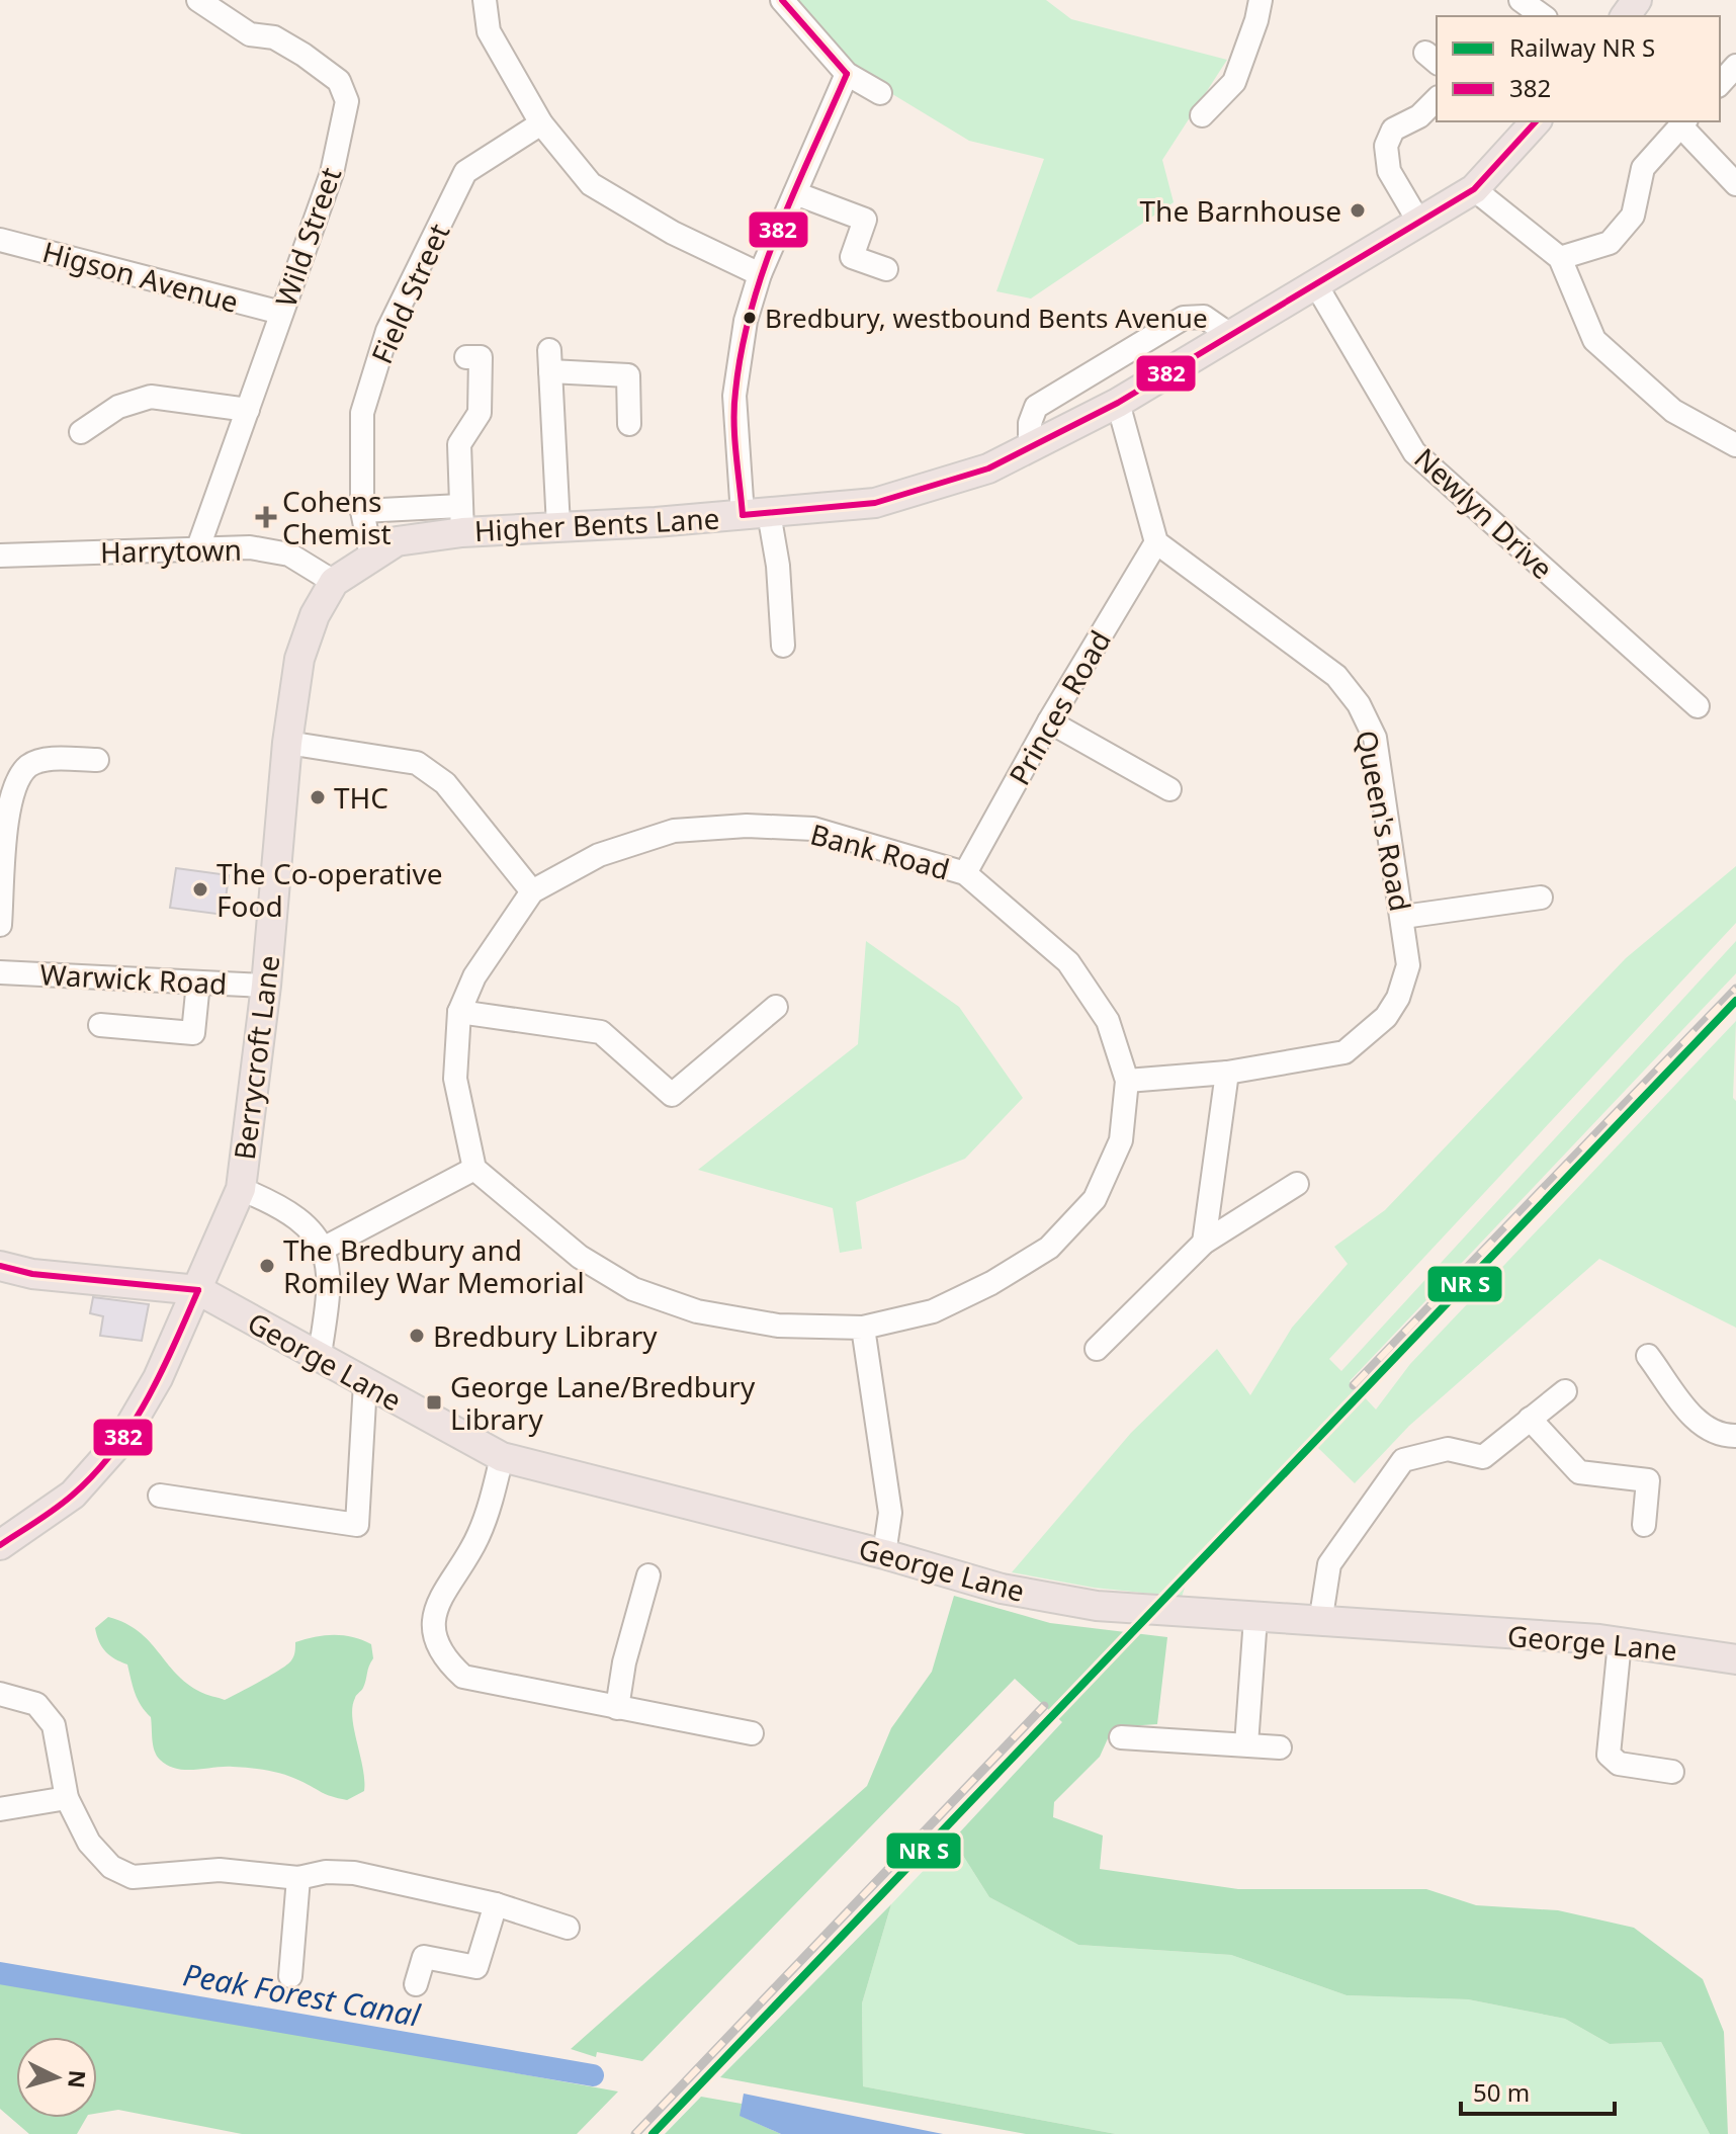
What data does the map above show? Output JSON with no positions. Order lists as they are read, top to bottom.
{
  "streets": {
    "main road": ["Higher Bents Lane", "Berrycroft Lane", "George Lane"],
    "street": [
      "Wild Street",
      "Higson Avenue",
      "Field Street",
      "Newlyn Drive",
      "Harrytown",
      "Princes Road",
      "Queen's Road",
      "Bank Road",
      "Warwick Road"
    ]
  },
  "crossings": [
    ["Wild Street", "Higson Avenue"],
    ["Wild Street", "Harrytown"],
    ["Field Street", "Higher Bents Lane"],
    ["Newlyn Drive", "Higher Bents Lane"],
    ["Higher Bents Lane", "Harrytown"],
    ["Higher Bents Lane", "Berrycroft Lane"],
    ["Harrytown", "Berrycroft Lane"],
    ["Princes Road", "Queen's Road"],
    ["Princes Road", "Bank Road"],
    ["Queen's Road", "Bank Road"],
    ["Warwick Road", "Berrycroft Lane"],
    ["Berrycroft Lane", "George Lane"]
  ],
  "water": ["Peak Forest Canal"],
  "places": {
    "other": [
      "The Barnhouse",
      "Bredbury, westbound Bents Avenue",
      "THC",
      "The Co-operative Food",
      "The Bredbury and Romiley War Memorial",
      "Bredbury Library"
    ],
    "health": ["Cohens Chemist"],
    "transit": ["George Lane/Bredbury Library"]
  },
  "lines": ["transit line 382"],
  "legend": ["Railway NR S", "382"],
  "scale_bar": "50 m",
  "north": "right"
}
